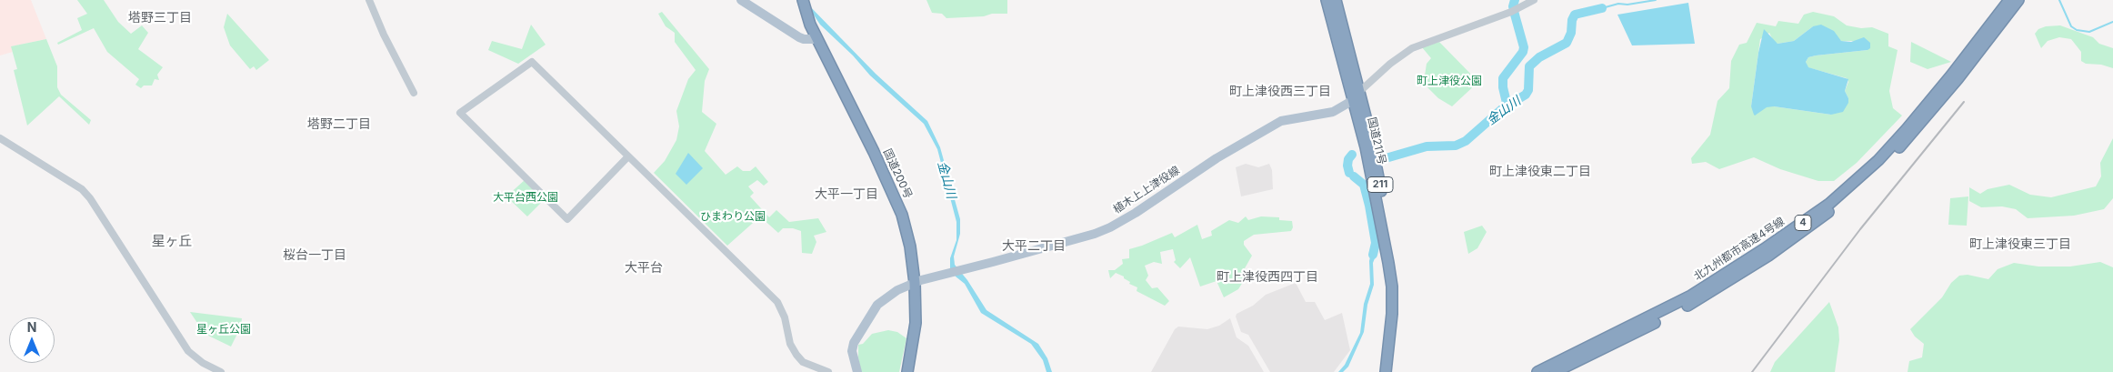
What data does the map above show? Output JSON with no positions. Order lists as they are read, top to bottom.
{
  "streets": {
    "highway": [
      "国道211号",
      "国道200号",
      "211",
      "4",
      "北九州都市高速4号線"
    ],
    "main road": ["植木上上津役線"]
  },
  "crossings": [
    ["国道211号", "植木上上津役線"],
    ["国道200号", "植木上上津役線"]
  ],
  "districts": [
    "塔野三丁目",
    "町上津役西三丁目",
    "塔野二丁目",
    "町上津役東二丁目",
    "大平一丁目",
    "星ヶ丘",
    "町上津役東三丁目",
    "大平二丁目",
    "桜台一丁目",
    "大平台",
    "町上津役西四丁目"
  ],
  "water": ["金山川"],
  "parks": [
    "町上津役公園",
    "大平台西公園",
    "ひまわり公園",
    "星ヶ丘公園"
  ],
  "north": "top"
}
